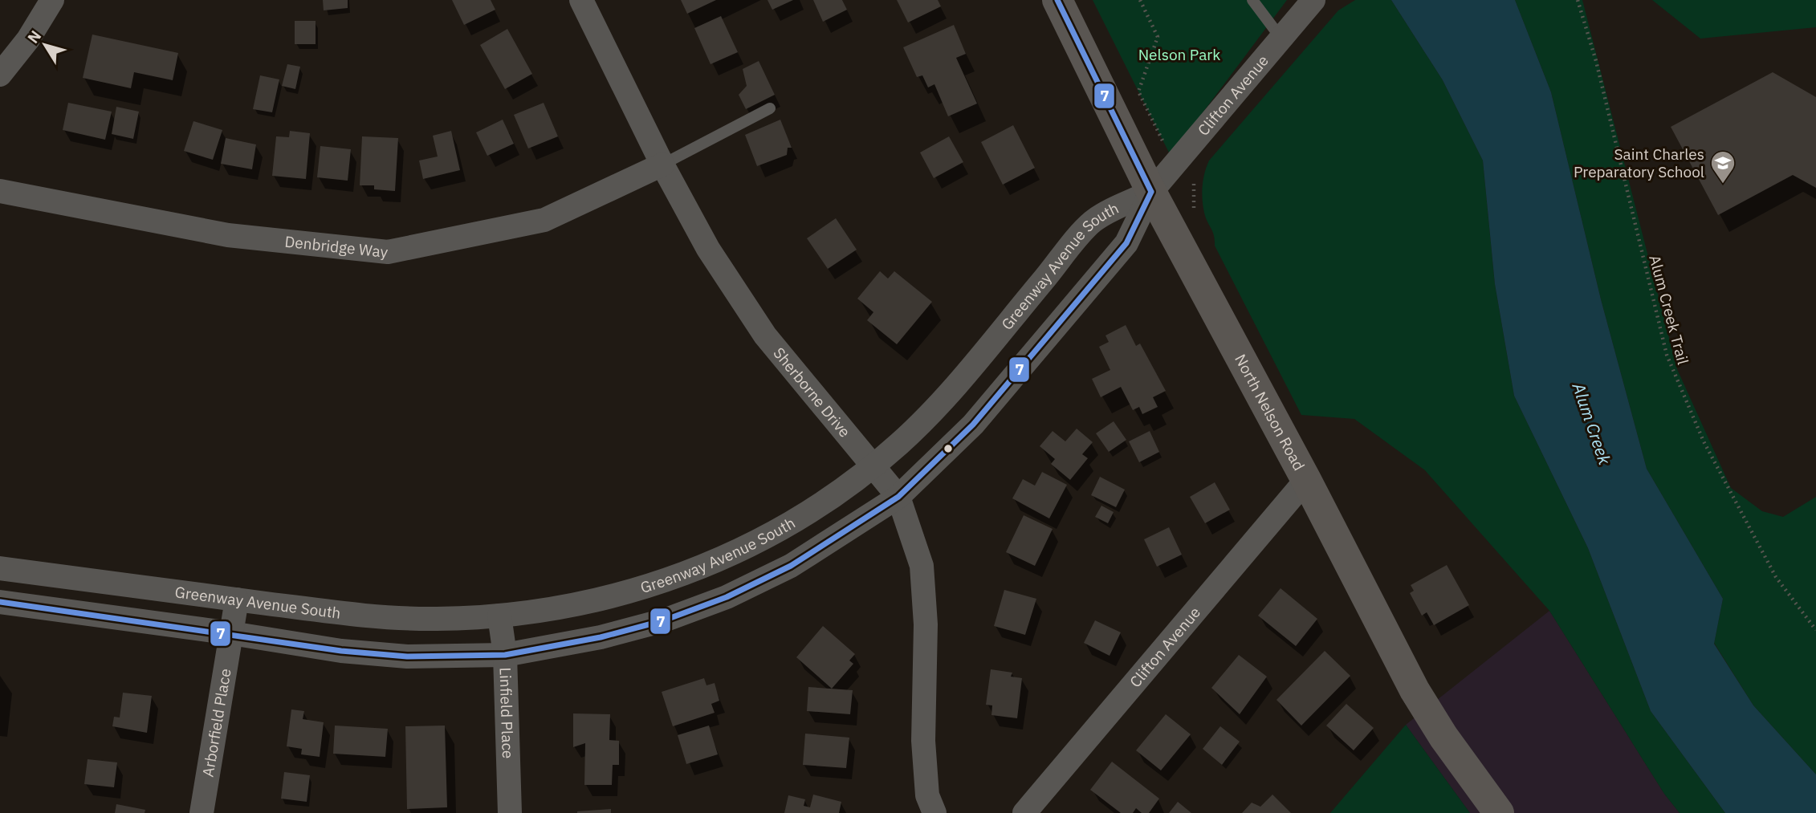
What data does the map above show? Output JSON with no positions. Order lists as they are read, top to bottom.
{
  "streets": {
    "main road": ["North Nelson Road"],
    "street": [
      "Clifton Avenue",
      "Denbridge Way",
      "Greenway Avenue South",
      "Sherborne Drive",
      "Linfield Place",
      "Arborfield Place"
    ],
    "path": ["Alum Creek Trail"]
  },
  "crossings": [
    ["Clifton Avenue", "Greenway Avenue South"],
    ["Clifton Avenue", "North Nelson Road"],
    ["Denbridge Way", "Sherborne Drive"],
    ["Greenway Avenue South", "Sherborne Drive"],
    ["Greenway Avenue South", "North Nelson Road"],
    ["Greenway Avenue South", "Linfield Place"],
    ["Greenway Avenue South", "Arborfield Place"]
  ],
  "water": ["Alum Creek"],
  "parks": ["Nelson Park"],
  "places": {
    "school or university": ["Saint Charles Preparatory School"]
  },
  "lines": ["transit line 7"],
  "north": "top left"
}
